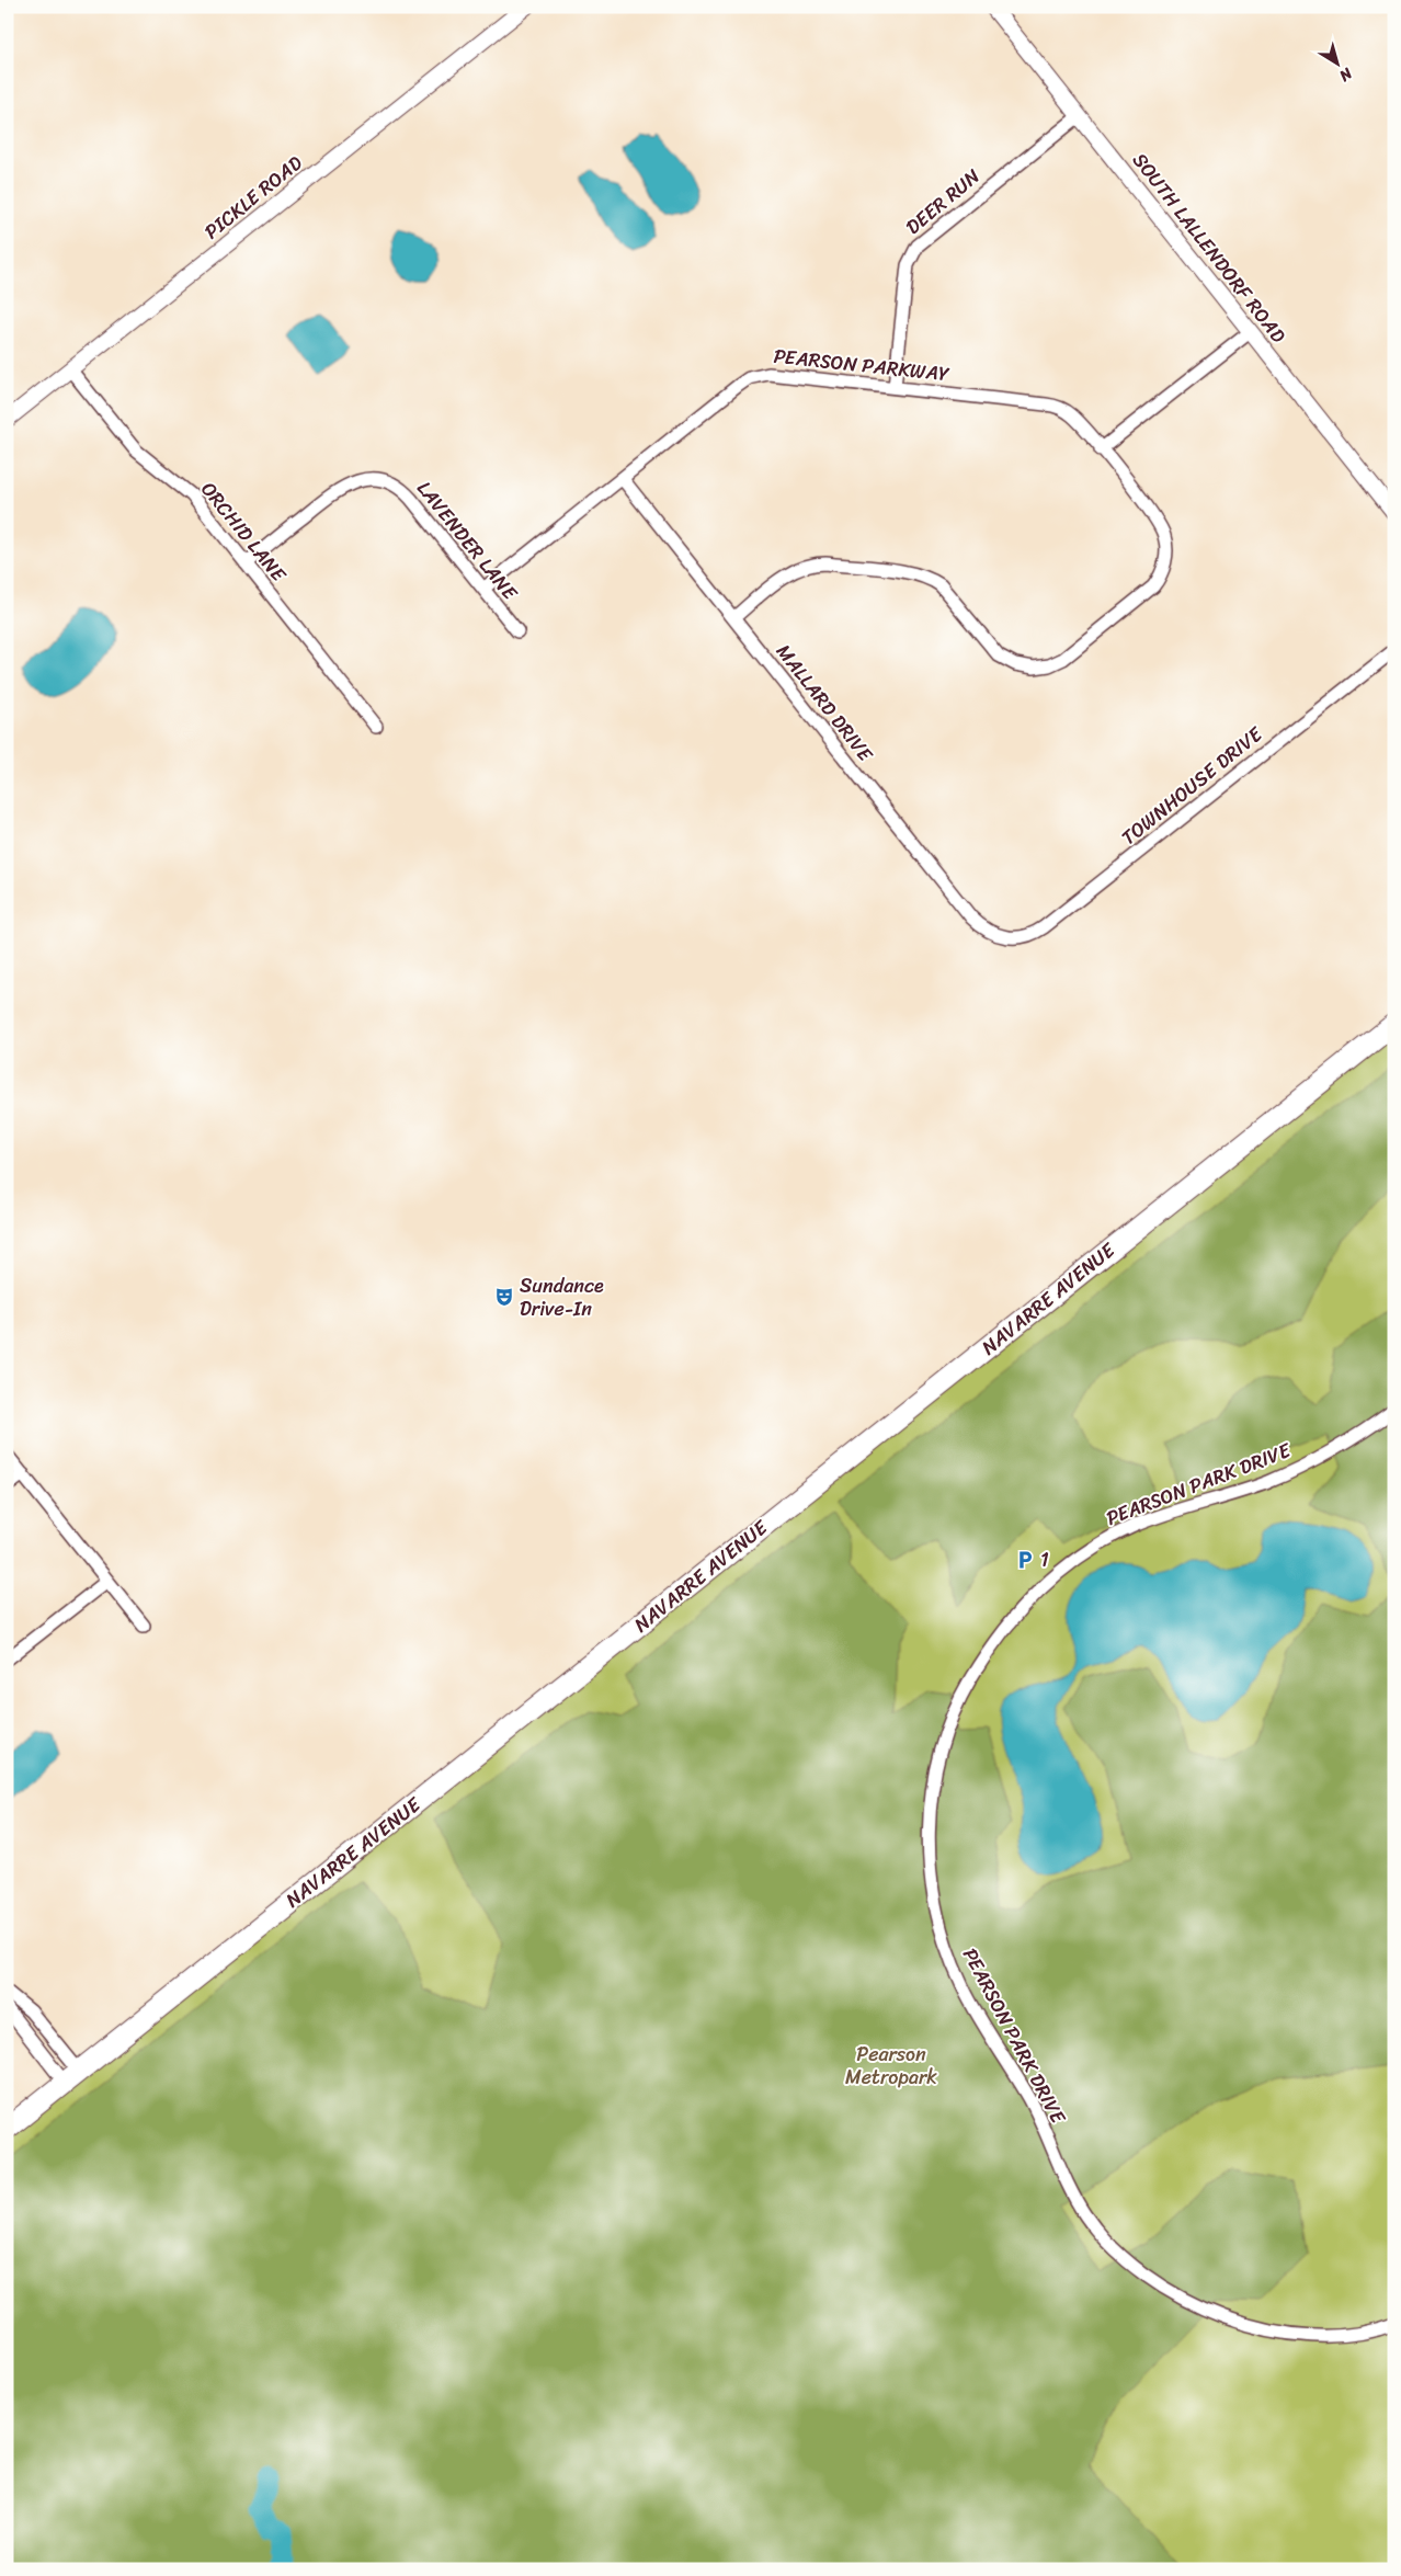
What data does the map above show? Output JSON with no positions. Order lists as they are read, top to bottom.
{
  "streets": {
    "highway": ["NAVARRE AVENUE"],
    "street": [
      "PICKLE ROAD",
      "DEER RUN",
      "SOUTH LALLENDORF ROAD",
      "PEARSON PARKWAY",
      "ORCHID LANE",
      "LAVENDER LANE",
      "MALLARD DRIVE",
      "TOWNHOUSE DRIVE",
      "PEARSON PARK DRIVE"
    ]
  },
  "crossings": [
    ["PICKLE ROAD", "ORCHID LANE"],
    ["DEER RUN", "SOUTH LALLENDORF ROAD"],
    ["DEER RUN", "PEARSON PARKWAY"],
    ["PEARSON PARKWAY", "LAVENDER LANE"],
    ["PEARSON PARKWAY", "MALLARD DRIVE"],
    ["ORCHID LANE", "LAVENDER LANE"],
    ["MALLARD DRIVE", "TOWNHOUSE DRIVE"]
  ],
  "parks": ["Pearson Metropark"],
  "places": {
    "theatre": ["Sundance Drive-In"],
    "parking": ["1"]
  },
  "north": "bottom right"
}
